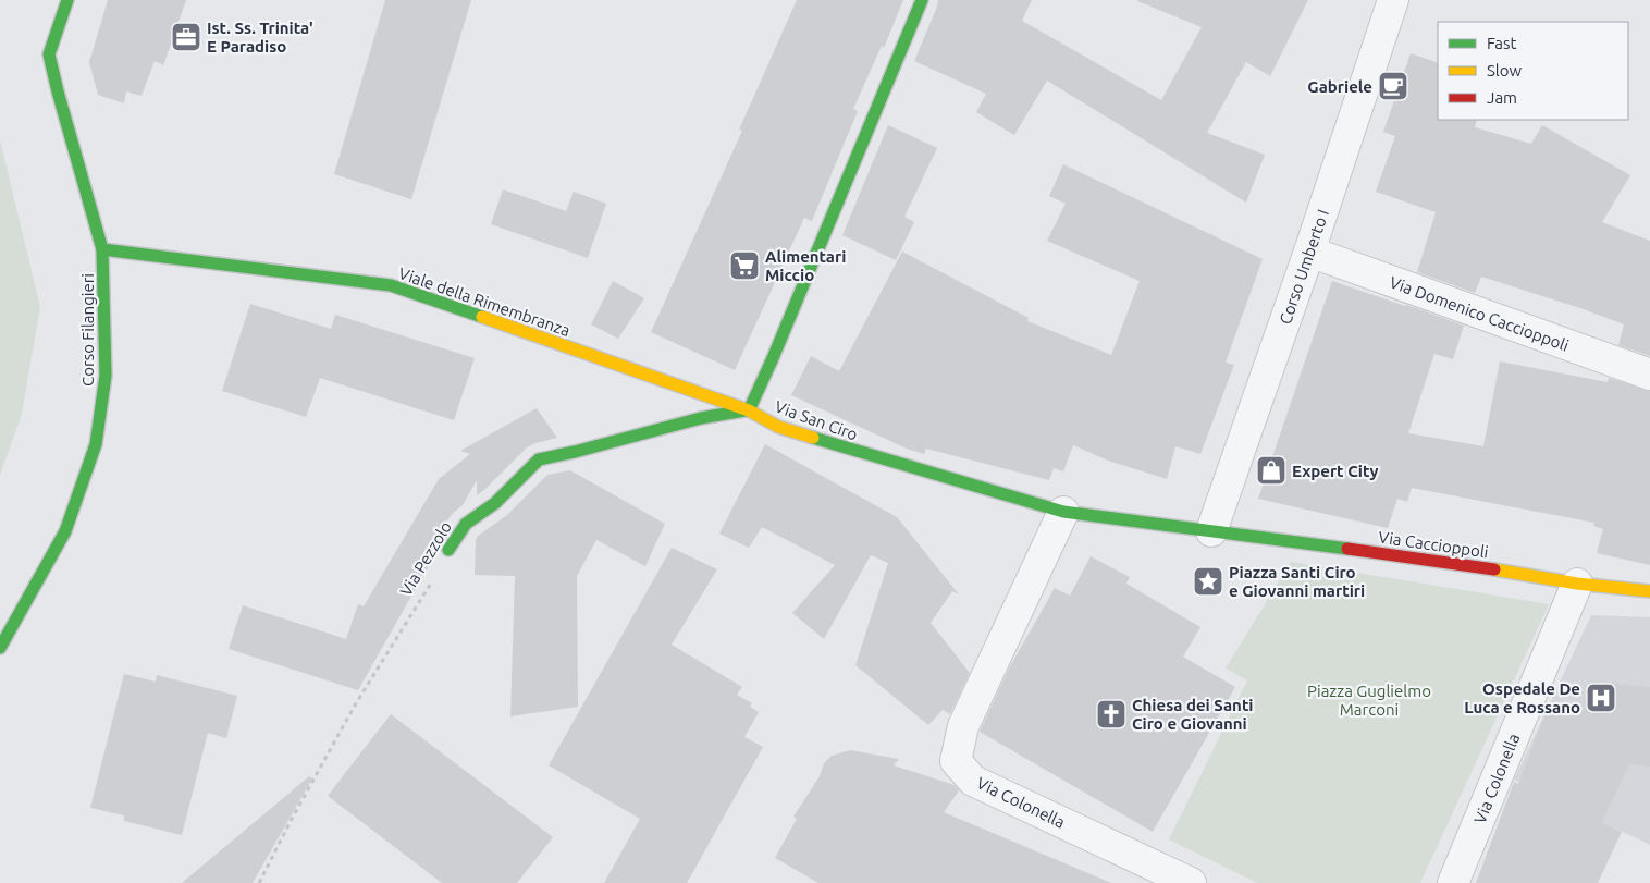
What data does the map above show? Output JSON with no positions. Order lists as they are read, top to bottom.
{
  "streets": {
    "street": [
      "Corso Umberto I",
      "Viale della Rimembranza",
      "Via Domenico Caccioppoli",
      "Corso Filangieri",
      "Via San Ciro",
      "Via Caccioppoli",
      "Via Pezzolo",
      "Via Colonella"
    ]
  },
  "crossings": [
    ["Corso Umberto I", "Via Domenico Caccioppoli"],
    ["Corso Umberto I", "Via San Ciro"],
    ["Corso Umberto I", "Via Caccioppoli"],
    ["Viale della Rimembranza", "Corso Filangieri"],
    ["Viale della Rimembranza", "Via San Ciro"],
    ["Viale della Rimembranza", "Via Pezzolo"],
    ["Via San Ciro", "Via Caccioppoli"],
    ["Via San Ciro", "Via Pezzolo"],
    ["Via San Ciro", "Via Colonella"],
    ["Via Caccioppoli", "Via Colonella"]
  ],
  "parks": ["Piazza Guglielmo Marconi"],
  "places": {
    "office": ["Ist. Ss. Trinita' E Paradiso"],
    "cafe": ["Gabriele"],
    "supermarket": ["Alimentari Miccio"],
    "shop": ["Expert City"],
    "place": ["Piazza Santi Ciro e Giovanni martiri"],
    "hospital": ["Ospedale De Luca e Rossano"],
    "church": ["Chiesa dei Santi Ciro e Giovanni"]
  },
  "legend": ["Fast", "Slow", "Jam"]
}
